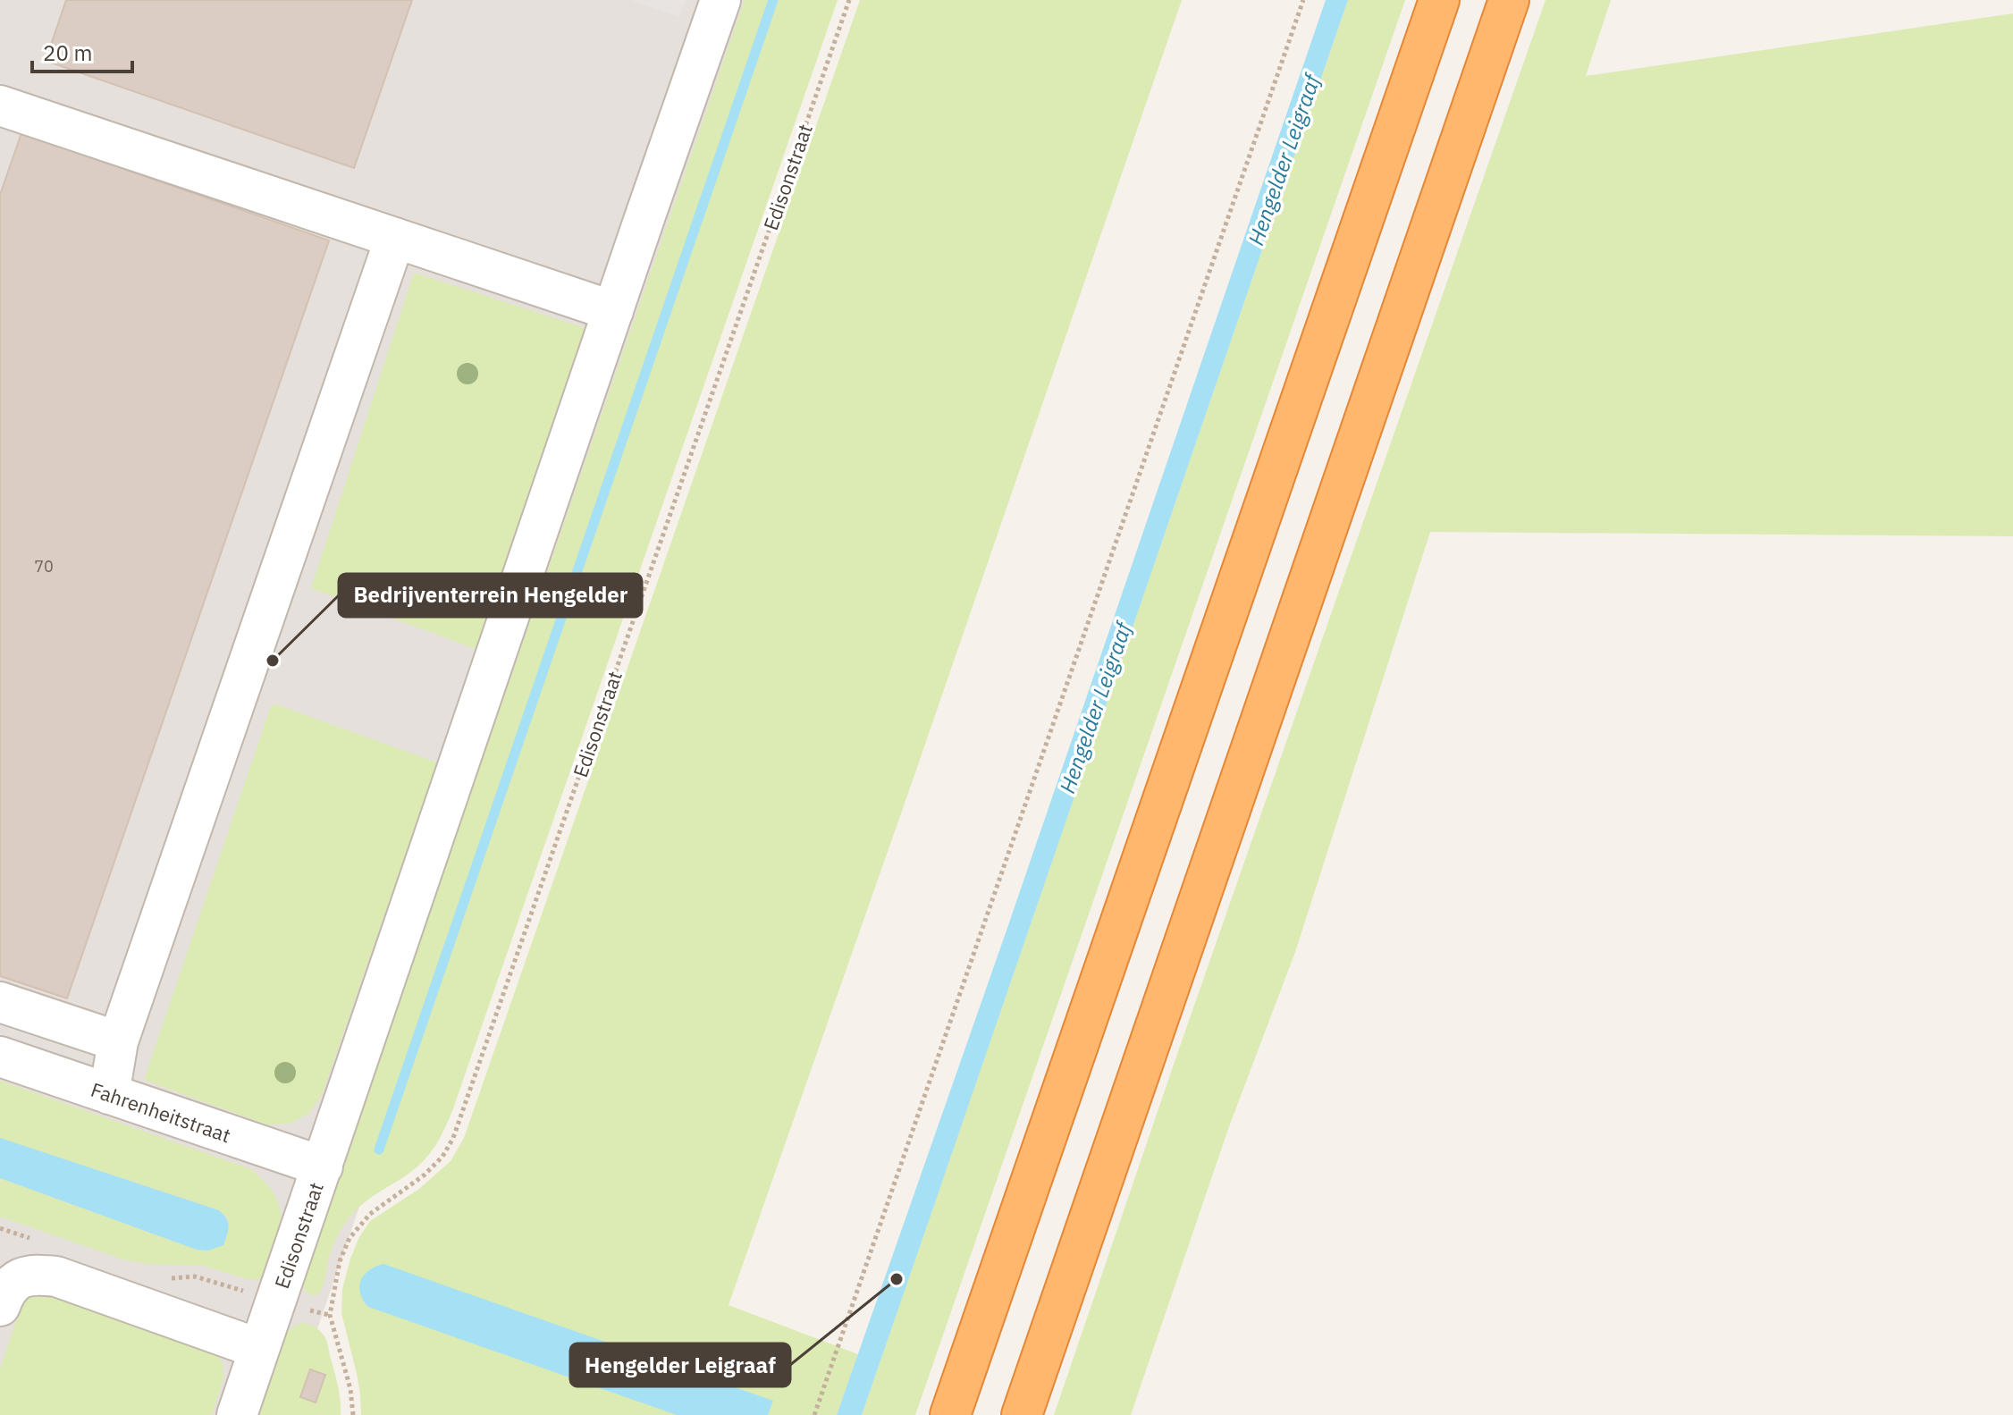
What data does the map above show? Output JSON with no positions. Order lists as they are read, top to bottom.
{
  "streets": {
    "street": ["Edisonstraat", "Fahrenheitstraat"]
  },
  "crossings": [
    ["Edisonstraat", "Fahrenheitstraat"]
  ],
  "water": ["Hengelder Leigraaf"],
  "places": ["Bedrijventerrein Hengelder", "Hengelder Leigraaf"],
  "house_numbers": ["70"],
  "scale_bar": "20 m"
}
